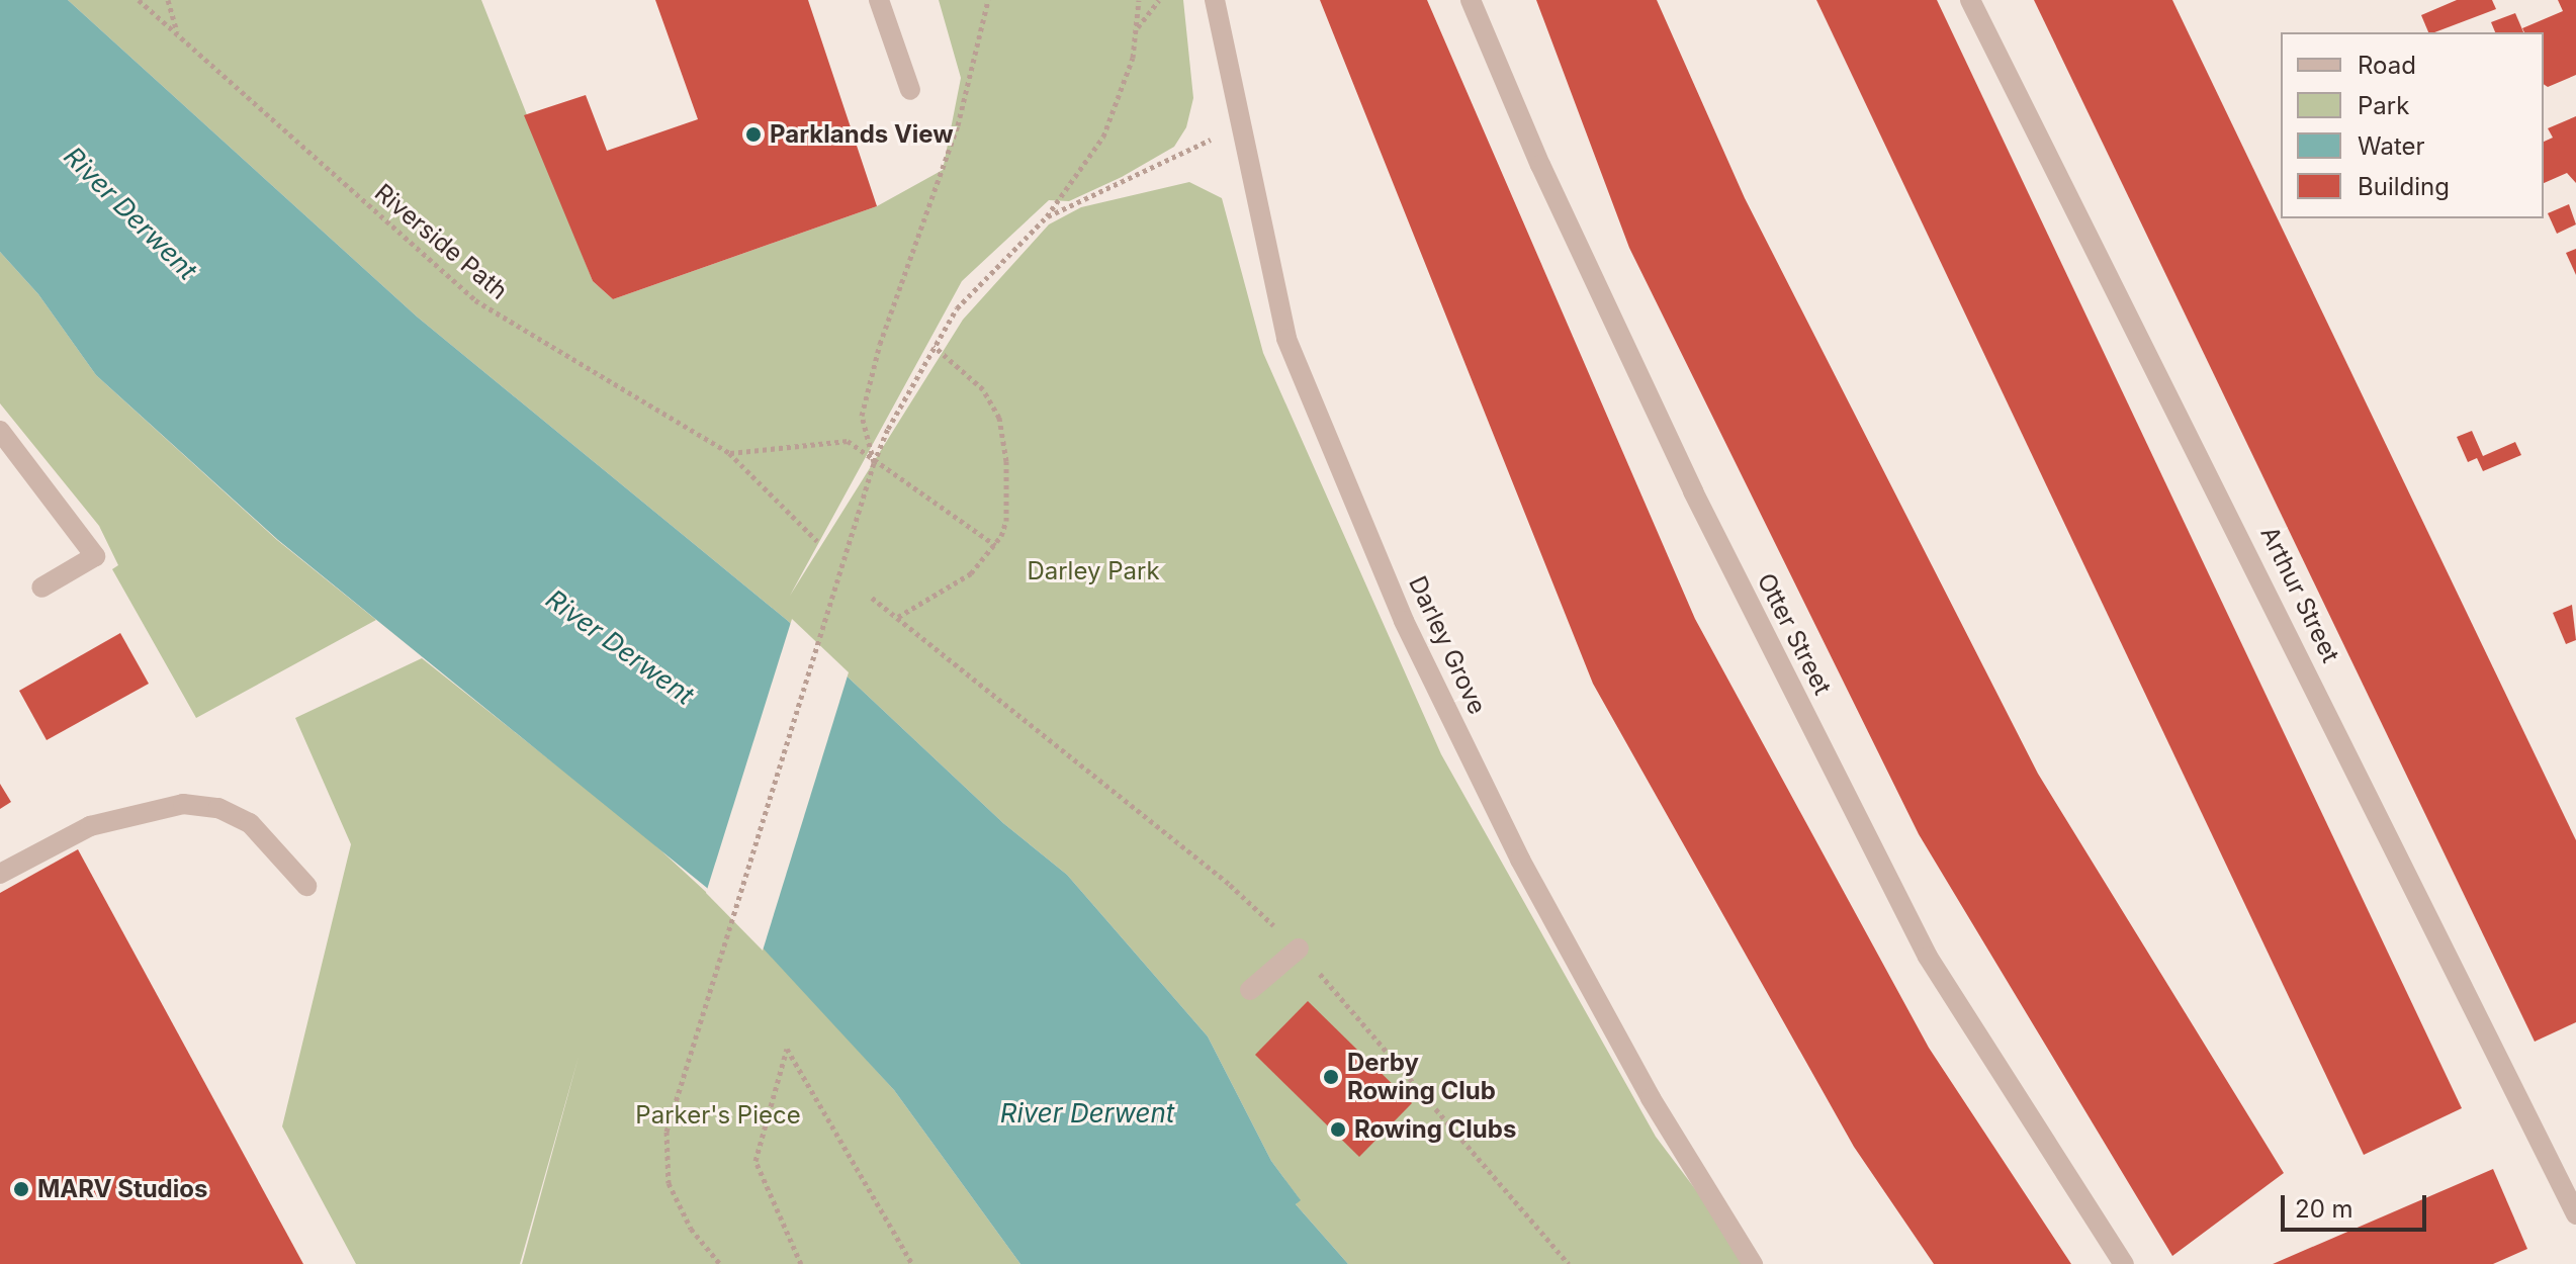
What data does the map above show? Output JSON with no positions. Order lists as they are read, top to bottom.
{
  "streets": {
    "street": ["Arthur Street", "Otter Street", "Darley Grove"],
    "path": ["Riverside Path"]
  },
  "water": ["River Derwent"],
  "parks": ["Darley Park", "Parker's Piece"],
  "places": [
    "Parklands View",
    "Derby Rowing Club",
    "Rowing Clubs",
    "MARV Studios"
  ],
  "legend": [
    "Road",
    "Park",
    "Water",
    "Building"
  ],
  "scale_bar": "20 m"
}
